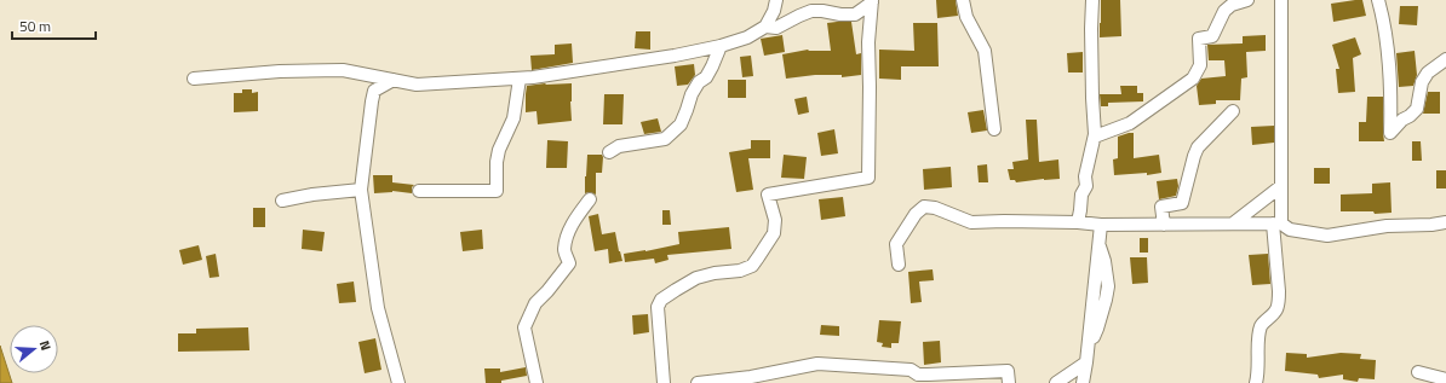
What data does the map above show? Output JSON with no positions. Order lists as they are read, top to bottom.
{
  "scale_bar": "50 m",
  "north": "right"
}
